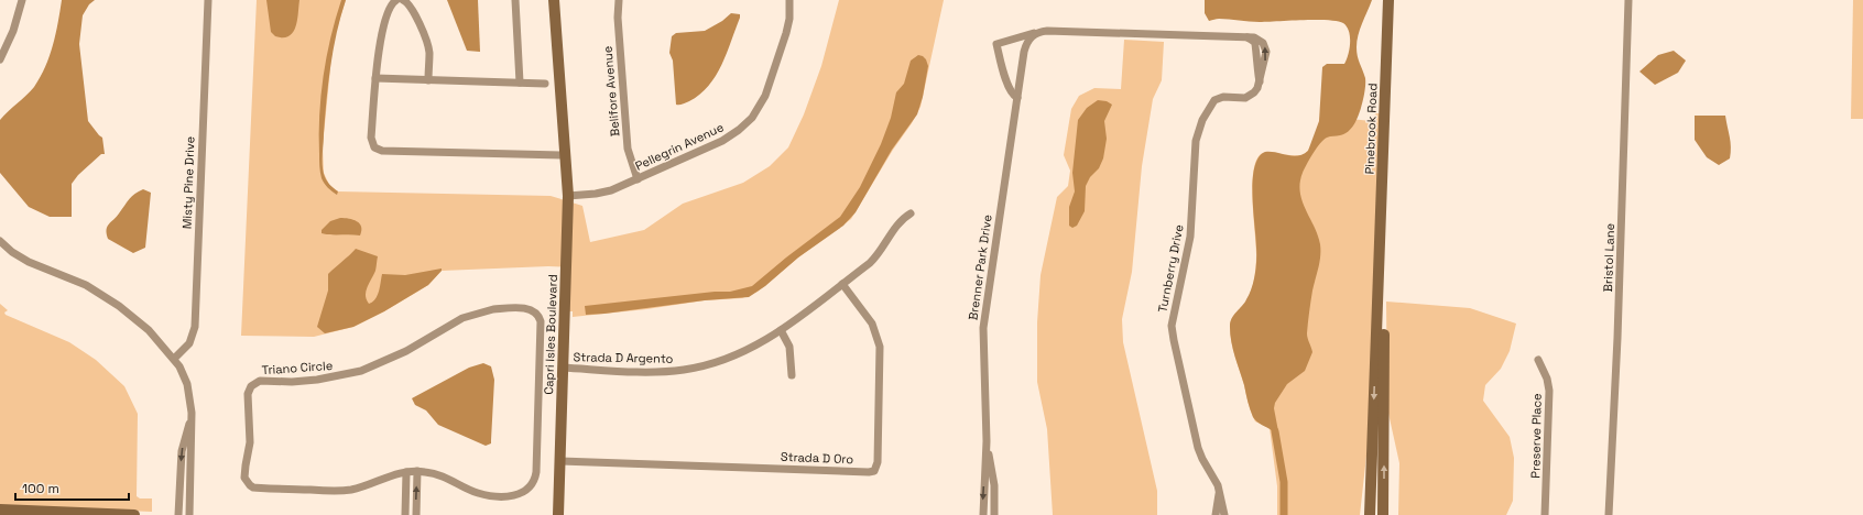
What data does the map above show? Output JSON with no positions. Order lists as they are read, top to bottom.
{
  "streets": {
    "street": [
      "Belifore Avenue",
      "Pinebrook Road",
      "Pellegrin Avenue",
      "Misty Pine Drive",
      "Bristol Lane",
      "Brenner Park Drive",
      "Turnberry Drive",
      "Capri Isles Boulevard",
      "Strada D Argento",
      "Triano Circle",
      "Preserve Place",
      "Strada D Oro"
    ]
  },
  "crossings": [
    ["Belifore Avenue", "Pellegrin Avenue"],
    ["Pellegrin Avenue", "Capri Isles Boulevard"],
    ["Brenner Park Drive", "Turnberry Drive"],
    ["Capri Isles Boulevard", "Strada D Argento"],
    ["Capri Isles Boulevard", "Strada D Oro"],
    ["Strada D Argento", "Strada D Oro"]
  ],
  "scale_bar": "100 m"
}
